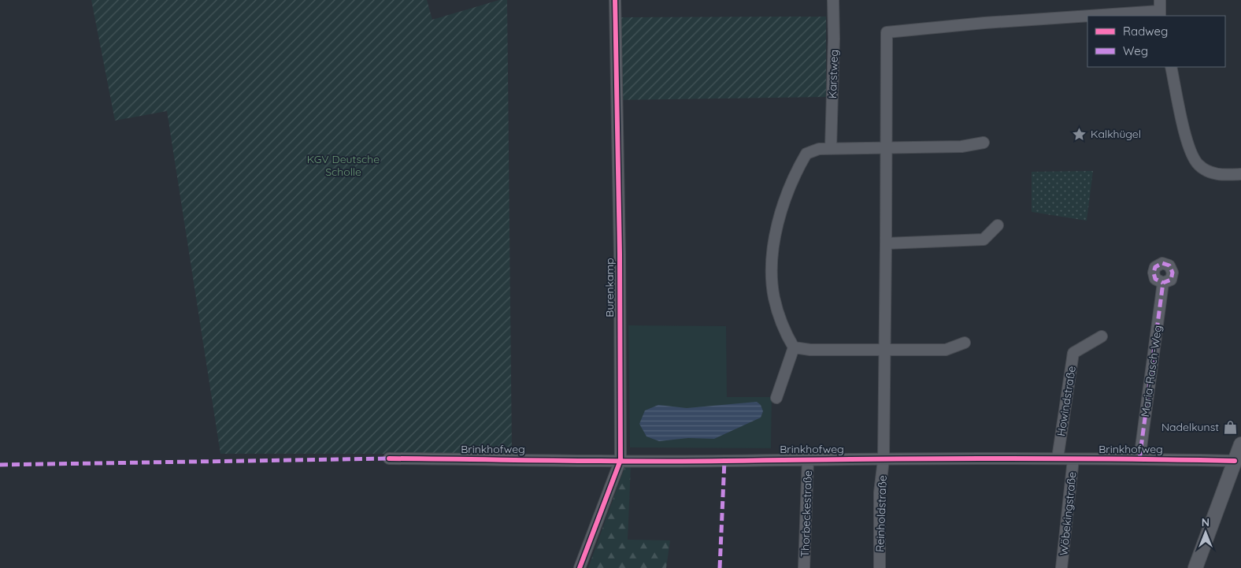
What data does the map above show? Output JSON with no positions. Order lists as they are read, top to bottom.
{
  "streets": {
    "street": [
      "Karstweg",
      "Burenkamp",
      "Maria-Rasch-Weg",
      "Howindstraße",
      "Brinkhofweg",
      "Thorbeckestraße",
      "Reinholdstraße",
      "Wöbekingstraße"
    ]
  },
  "crossings": [
    ["Burenkamp", "Brinkhofweg"],
    ["Maria-Rasch-Weg", "Brinkhofweg"],
    ["Howindstraße", "Brinkhofweg"],
    ["Brinkhofweg", "Thorbeckestraße"],
    ["Brinkhofweg", "Reinholdstraße"],
    ["Brinkhofweg", "Wöbekingstraße"]
  ],
  "parks": ["KGV Deutsche Scholle"],
  "places": {
    "place": ["Kalkhügel"],
    "shop": ["Nadelkunst"]
  },
  "legend": ["Radweg", "Weg"],
  "north": "top"
}
